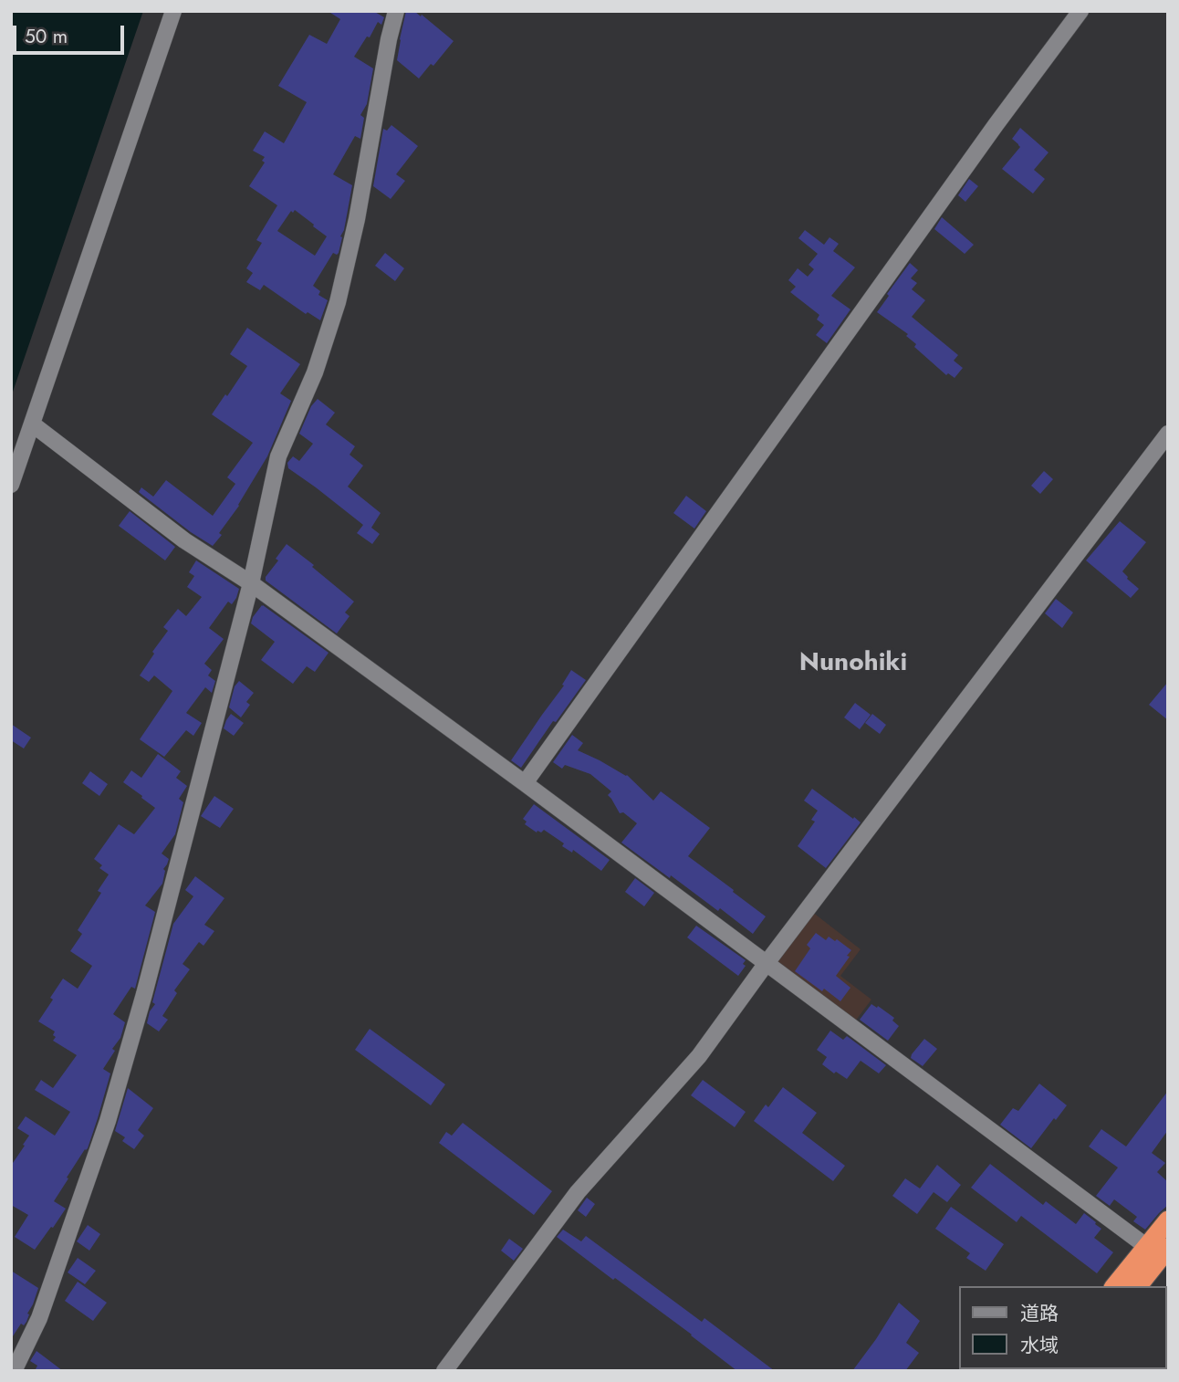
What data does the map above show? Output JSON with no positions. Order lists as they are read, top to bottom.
{
  "districts": ["Nunohiki"],
  "legend": ["道路", "水域"],
  "scale_bar": "50 m"
}
